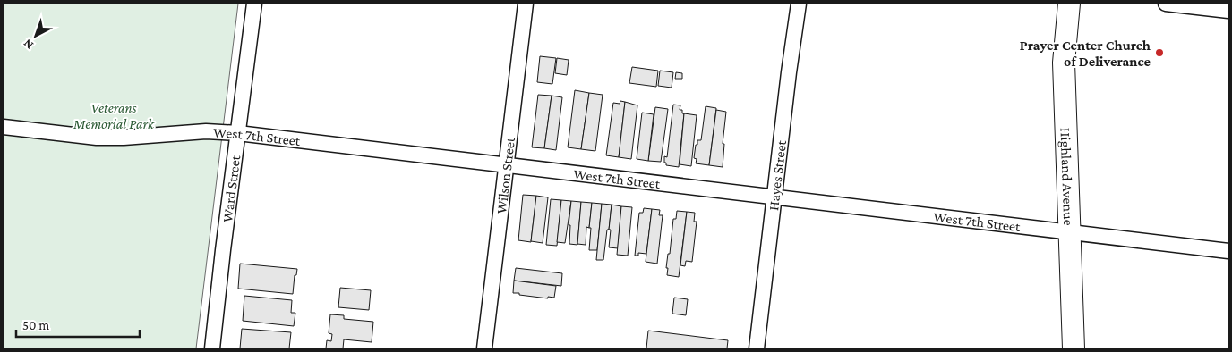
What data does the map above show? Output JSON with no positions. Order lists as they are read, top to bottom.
{
  "streets": {
    "main road": ["Highland Avenue"],
    "street": [
      "West 7th Street",
      "Wilson Street",
      "Hayes Street",
      "Ward Street"
    ]
  },
  "crossings": [
    ["West 7th Street", "Wilson Street"],
    ["West 7th Street", "Hayes Street"],
    ["West 7th Street", "Highland Avenue"],
    ["West 7th Street", "Ward Street"]
  ],
  "parks": ["Veterans Memorial Park"],
  "places": ["Prayer Center Church of Deliverance"],
  "scale_bar": "50 m",
  "north": "bottom left"
}
